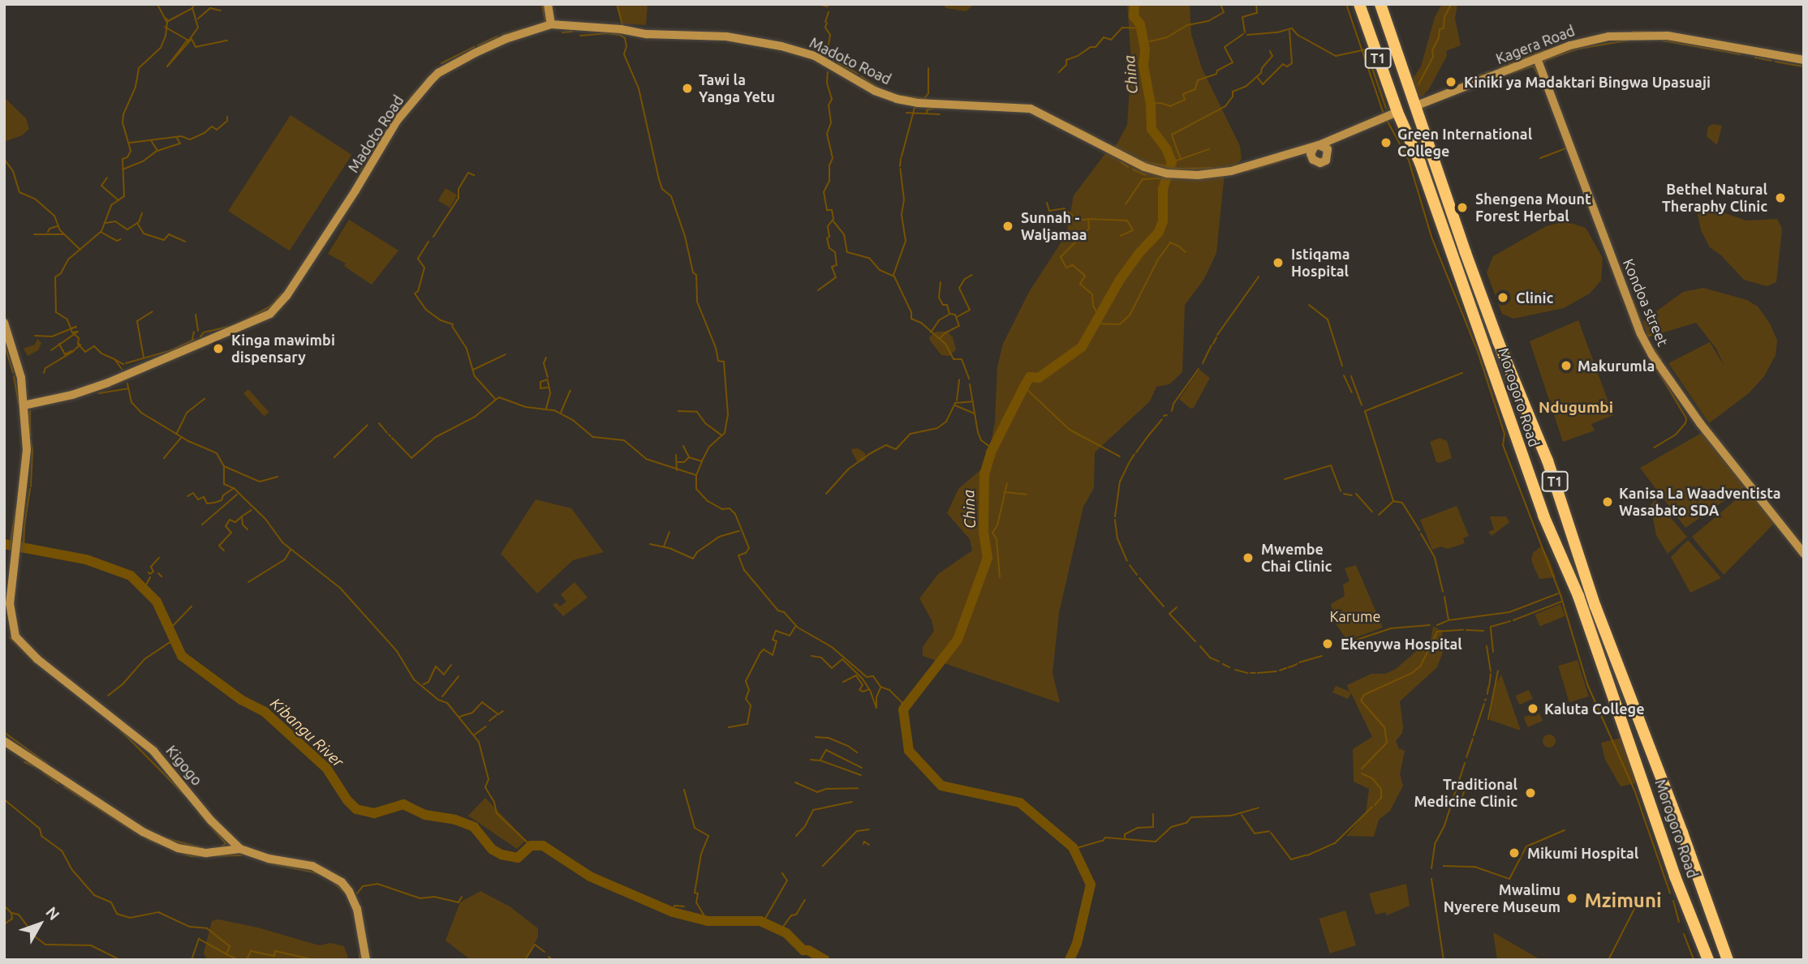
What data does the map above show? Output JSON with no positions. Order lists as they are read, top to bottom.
{
  "streets": {
    "highway": ["T1", "Morogoro Road"],
    "main road": [
      "Kagera Road",
      "Madoto Road",
      "Kondoa street",
      "Kigogo"
    ]
  },
  "crossings": [
    ["Kagera Road", "Kondoa street"],
    ["Kagera Road", "Morogoro Road"],
    ["Madoto Road", "Kigogo"]
  ],
  "districts": ["Ndugumbi", "Mzimuni"],
  "water": ["China", "Kibangu River"],
  "parks": ["Karume"],
  "places": [
    "Kiniki ya Madaktari Bingwa Upasuaji",
    "Tawi la Yanga Yetu",
    "Green International College",
    "Bethel Natural Theraphy Clinic",
    "Shengena Mount Forest Herbal",
    "Sunnah - Waljamaa",
    "Istiqama Hospital",
    "Clinic",
    "Kinga mawimbi dispensary",
    "Makurumla",
    "Kanisa La Waadventista Wasabato SDA",
    "Mwembe Chai Clinic",
    "Ekenywa Hospital",
    "Kaluta College",
    "Traditional Medicine Clinic",
    "Mikumi Hospital",
    "Mwalimu Nyerere Museum"
  ],
  "north": "top right"
}
